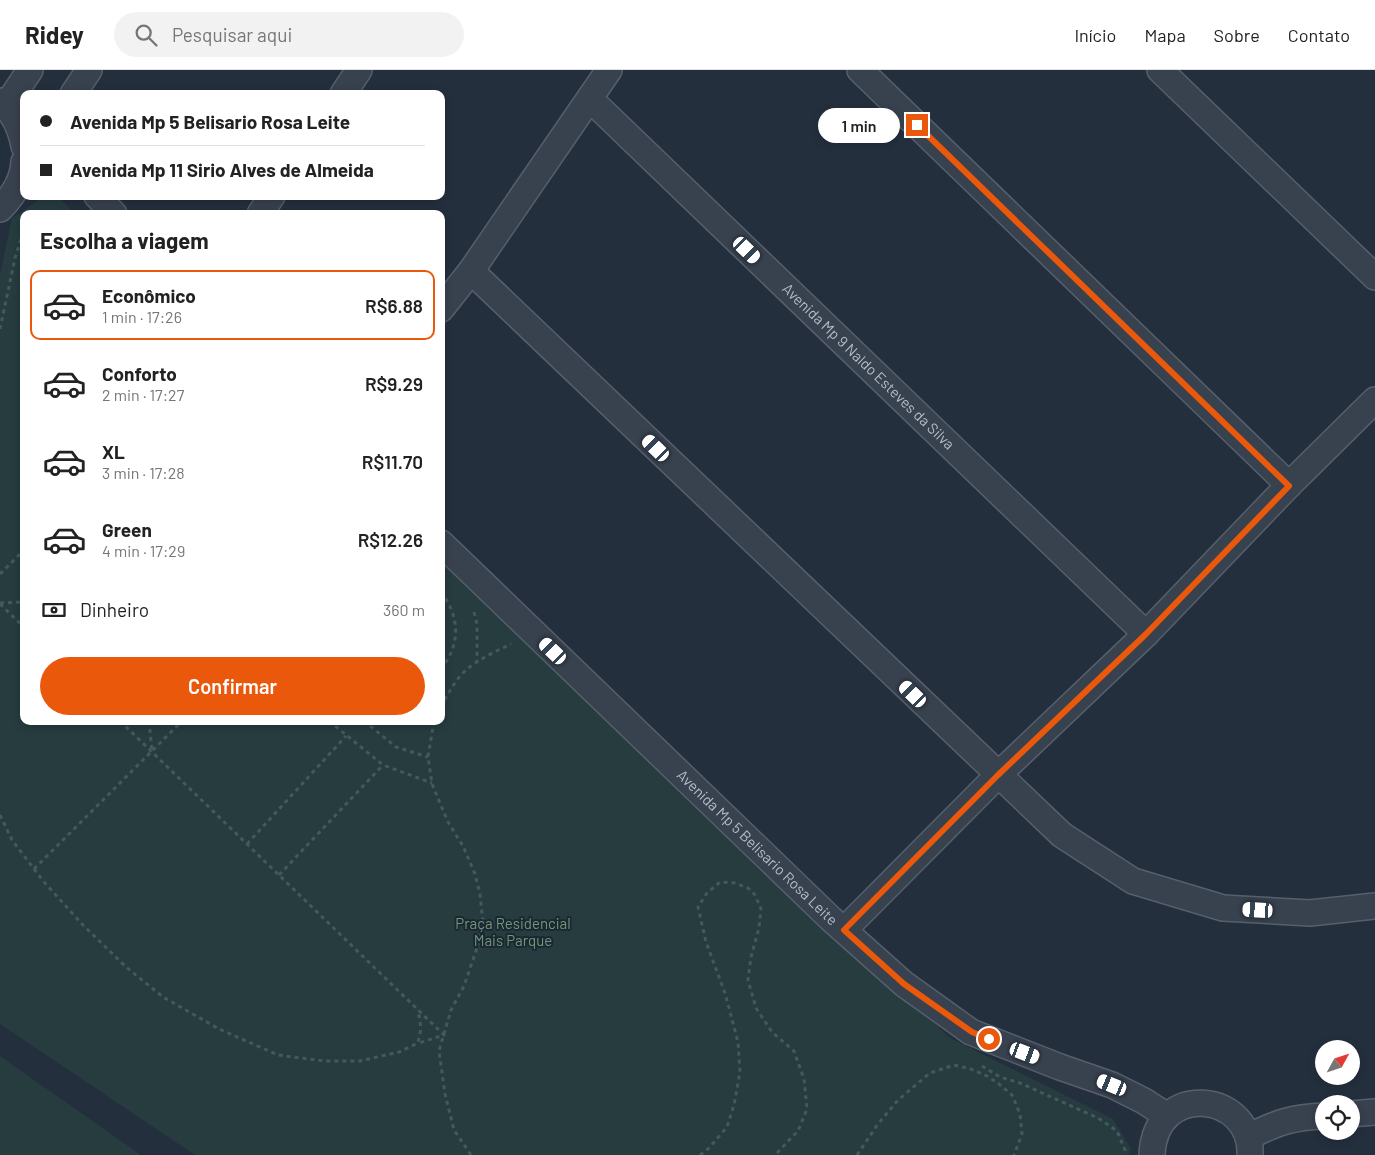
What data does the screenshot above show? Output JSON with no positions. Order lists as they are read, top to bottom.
{
  "streets": {
    "street": ["Avenida Mp 9 Naldo Esteves da Silva", "Avenida Mp 5 Belisario Rosa Leite"]
  },
  "parks": ["Praça Residencial Mais Parque"],
  "north": "top right",
  "page": {
    "header": "Ridey",
    "search": "Pesquisar aqui",
    "nav": [
      "Início",
      "Mapa",
      "Sobre",
      "Contato"
    ],
    "banner": ["Avenida Mp 5 Belisario Rosa Leite", "Avenida Mp 11 Sirio Alves de Almeida"],
    "bubble": "1 min",
    "heading": "Escolha a viagem",
    "list": [
      {
        "name": "Econômico",
        "note": "1 min · 17:26",
        "value": "R$6.88"
      },
      {
        "name": "Conforto",
        "note": "2 min · 17:27",
        "value": "R$9.29"
      },
      {
        "name": "XL",
        "note": "3 min · 17:28",
        "value": "R$11.70"
      },
      {
        "name": "Green",
        "note": "4 min · 17:29",
        "value": "R$12.26"
      }
    ],
    "pay": ["Dinheiro", "360 m"],
    "buttons": "Confirmar"
  }
}
